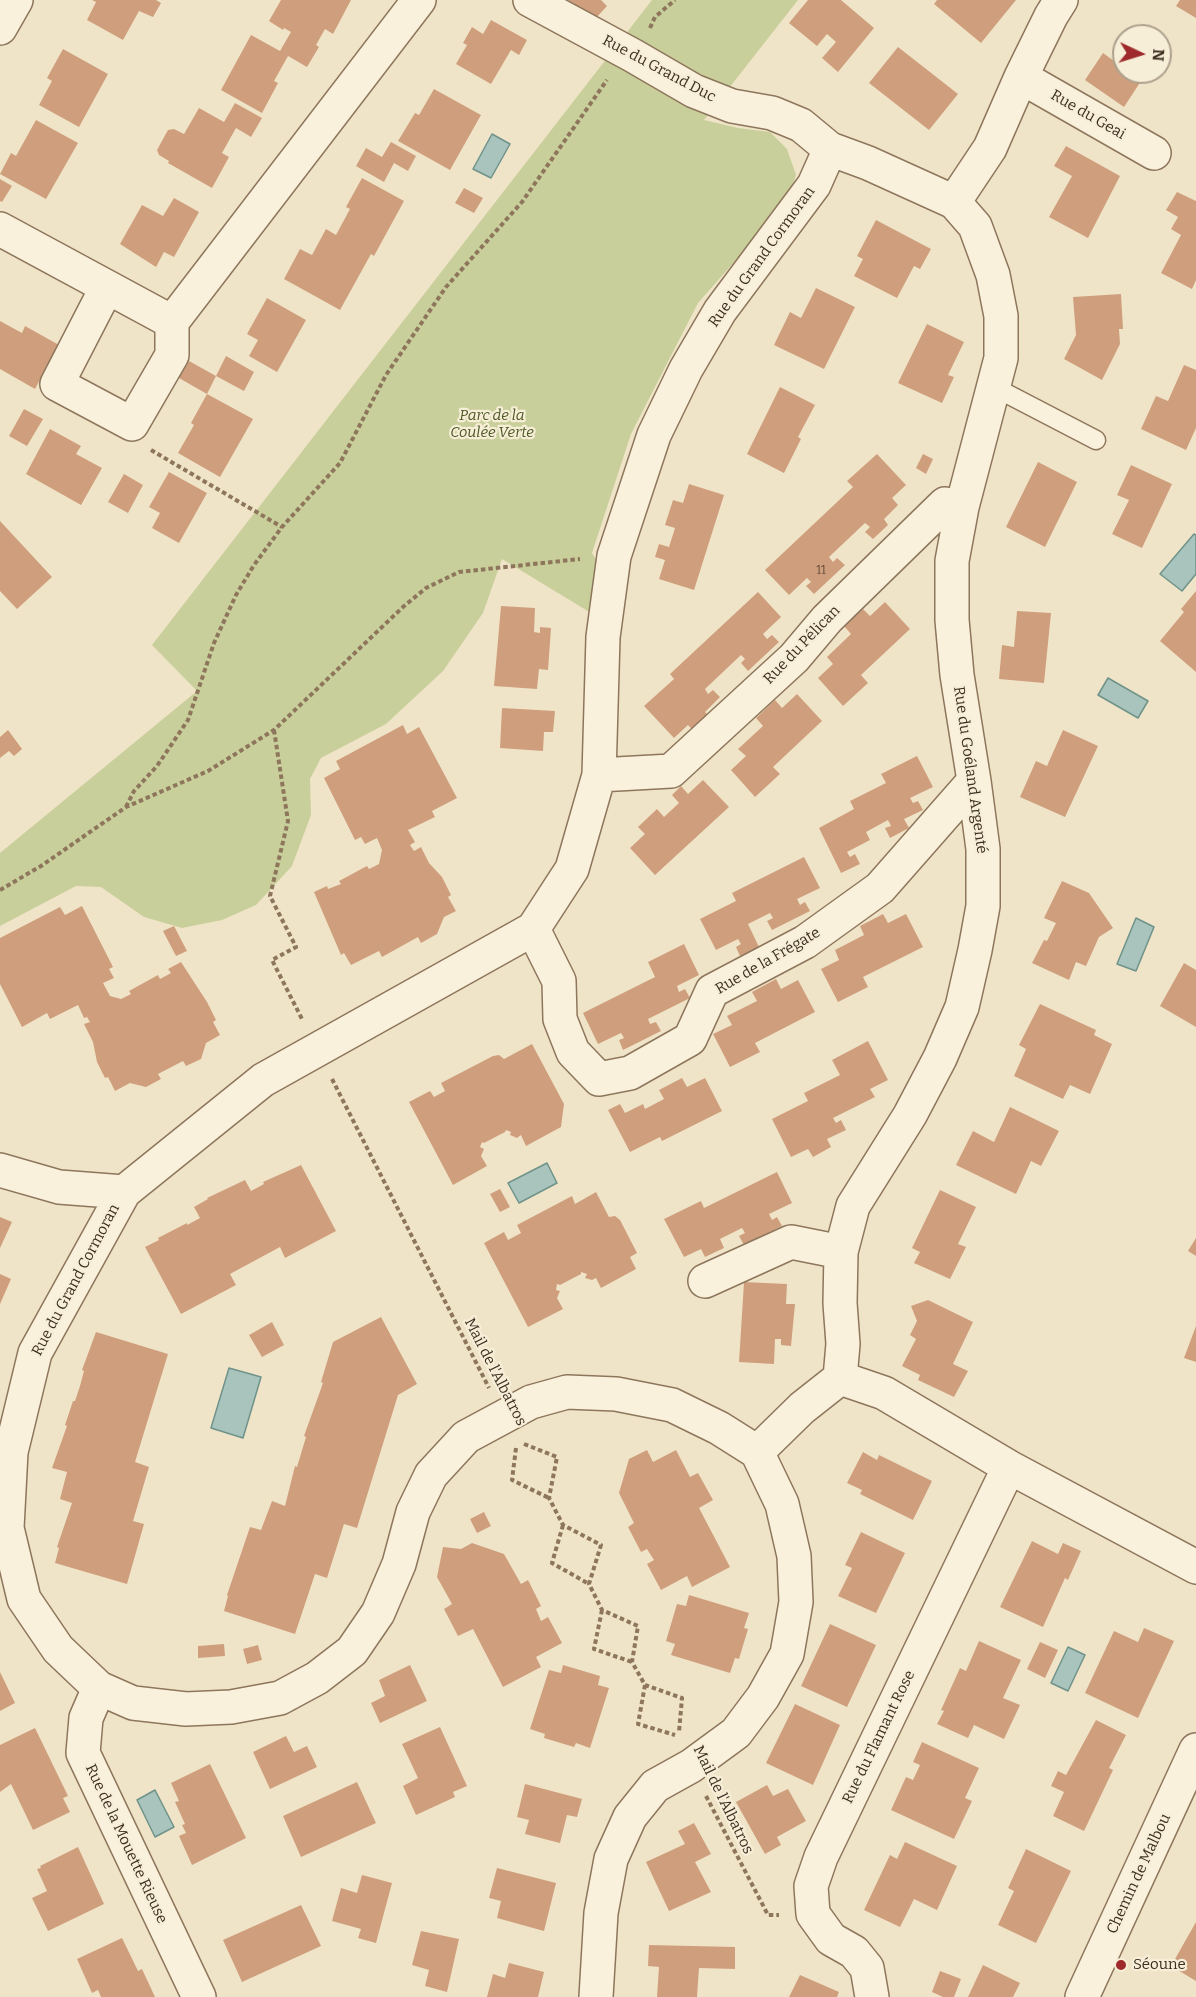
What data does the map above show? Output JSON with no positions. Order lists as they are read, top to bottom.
{
  "streets": {
    "street": [
      "Rue du Grand Duc",
      "Rue du Geai",
      "Rue du Grand Cormoran",
      "Rue du Pélican",
      "Rue du Goéland Argenté",
      "Rue de la Frégate",
      "Rue du Flamant Rose",
      "Rue de la Mouette Rieuse",
      "Chemin de Malbou"
    ],
    "path": ["Mail de l'Albatros"]
  },
  "crossings": [
    ["Rue du Grand Duc", "Rue du Grand Cormoran"],
    ["Rue du Grand Duc", "Rue du Goéland Argenté"],
    ["Rue du Grand Cormoran", "Rue du Pélican"],
    ["Rue du Grand Cormoran", "Rue de la Frégate"],
    ["Rue du Grand Cormoran", "Mail de l'Albatros"],
    ["Rue du Grand Cormoran", "Rue de la Mouette Rieuse"],
    ["Rue du Pélican", "Rue du Goéland Argenté"],
    ["Rue du Goéland Argenté", "Rue de la Frégate"],
    ["Mail de l'Albatros", "Rue du Flamant Rose"]
  ],
  "parks": ["Parc de la Coulée Verte"],
  "places": ["Séoune"],
  "house_numbers": ["11"],
  "north": "right"
}
